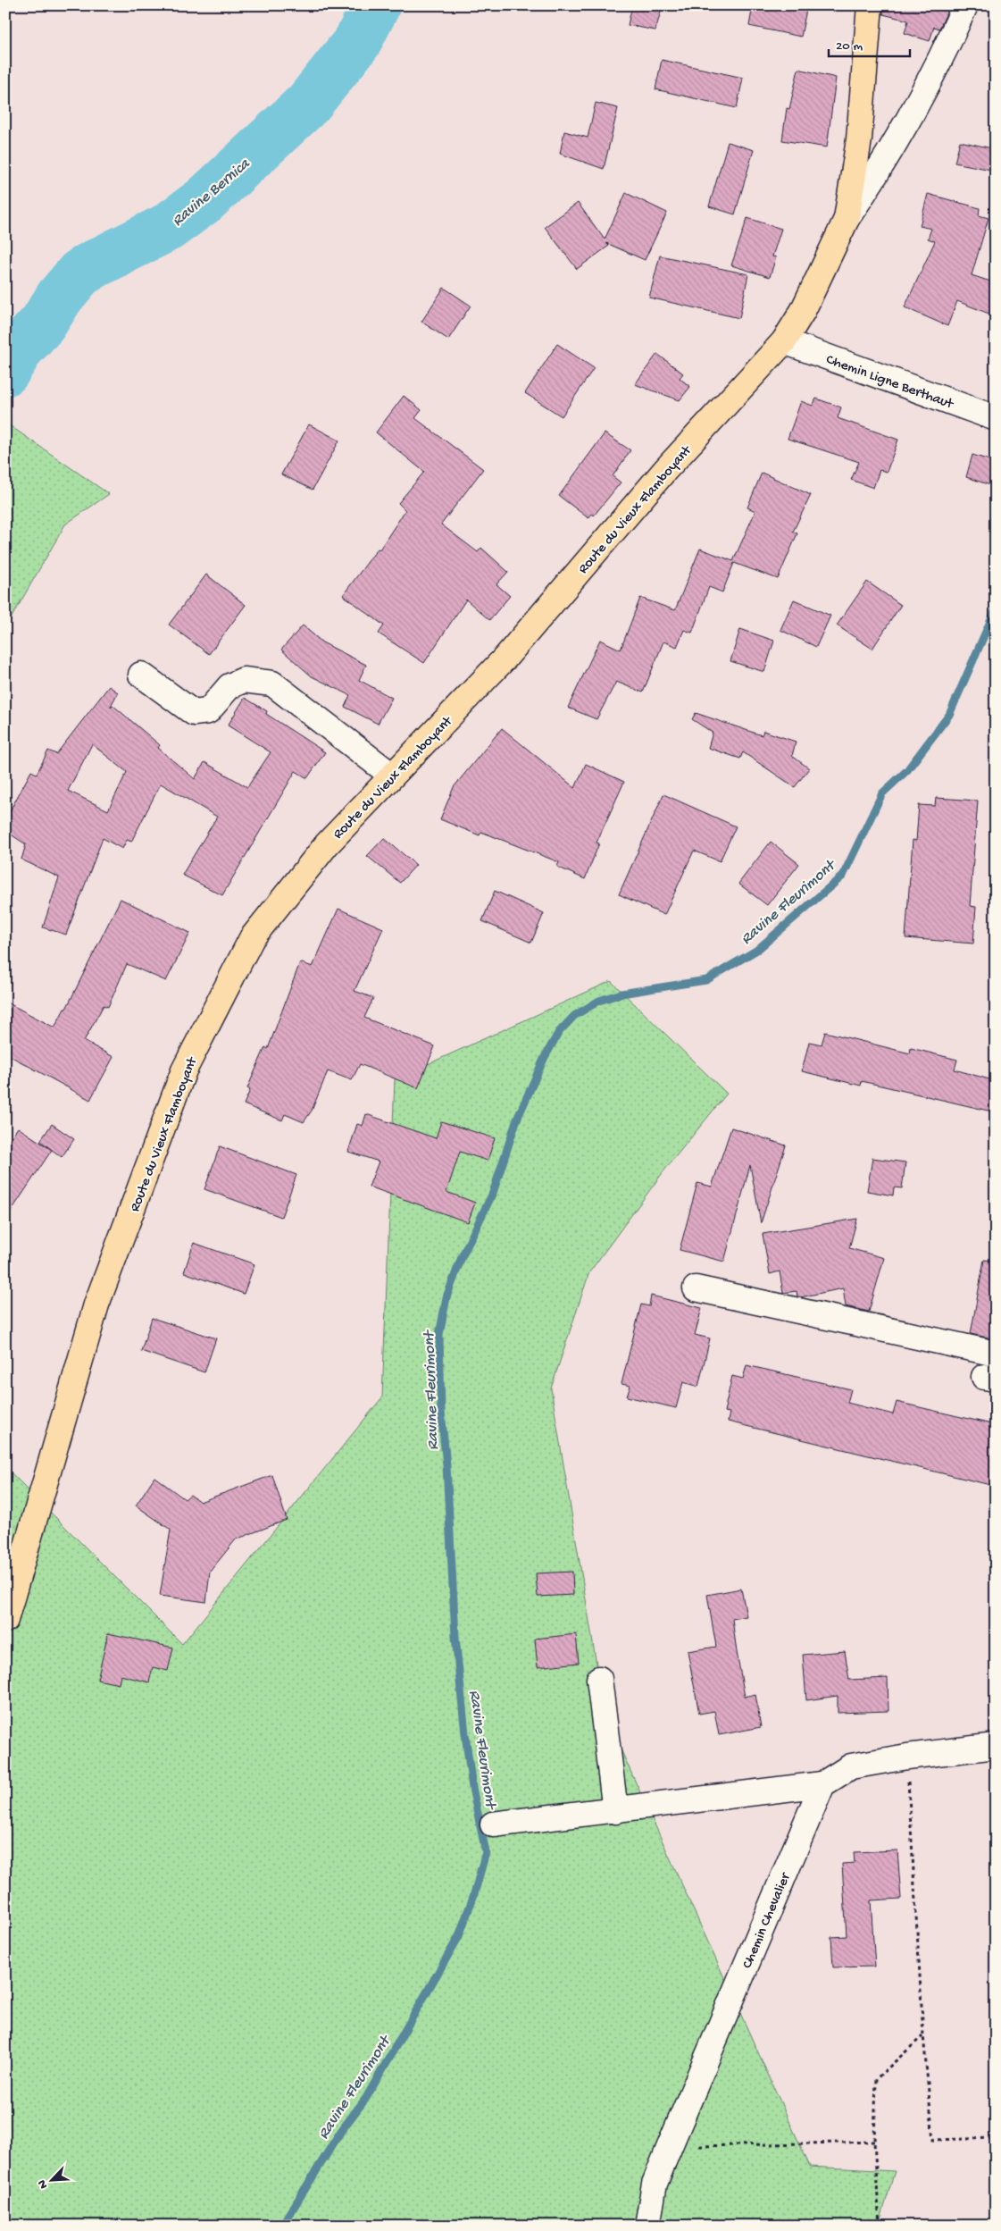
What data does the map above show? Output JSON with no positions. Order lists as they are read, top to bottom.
{
  "streets": {
    "main road": ["Route du Vieux Flamboyant"],
    "street": ["Chemin Ligne Berthaut", "Chemin Chevalier"]
  },
  "crossings": [
    ["Chemin Ligne Berthaut", "Route du Vieux Flamboyant"]
  ],
  "water": ["Ravine Bernica", "Ravine Fleurimont"],
  "scale_bar": "20 m",
  "north": "bottom left"
}
